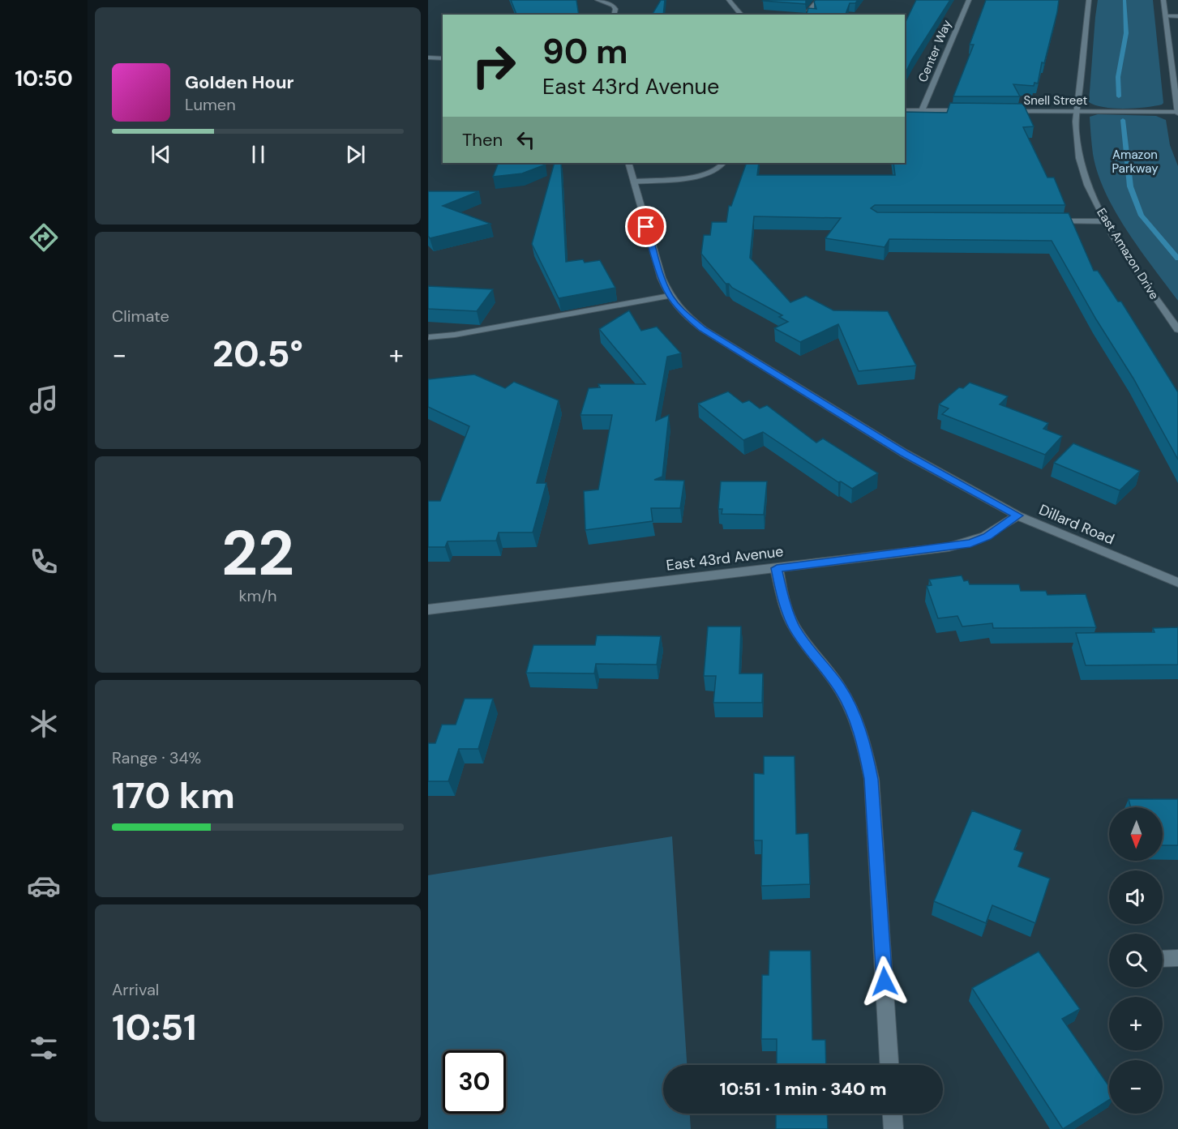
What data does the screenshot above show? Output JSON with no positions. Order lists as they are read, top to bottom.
{
  "streets": {
    "street": [
      "Center Way",
      "Snell Street",
      "East Amazon Drive",
      "Dillard Road",
      "East 43rd Avenue"
    ]
  },
  "crossings": [
    ["Snell Street", "East Amazon Drive"],
    ["Dillard Road", "East 43rd Avenue"]
  ],
  "parks": ["Amazon Parkway"],
  "north": "bottom",
  "page": {
    "tabs": "10:50",
    "turn": ["90 m", "East 43rd Avenue"],
    "song": ["Golden Hour", "Lumen"],
    "then": "Then",
    "tile": [
      "Climate",
      ["22", "km/h"],
      ["Range · 34%", "170 km"],
      ["Arrival", "10:51"]
    ],
    "heat": ["−", "20.5°", "+"],
    "map_buttons": ["+", "−"],
    "limit": "30",
    "trip": "10:51 · 1 min · 340 m"
  }
}
